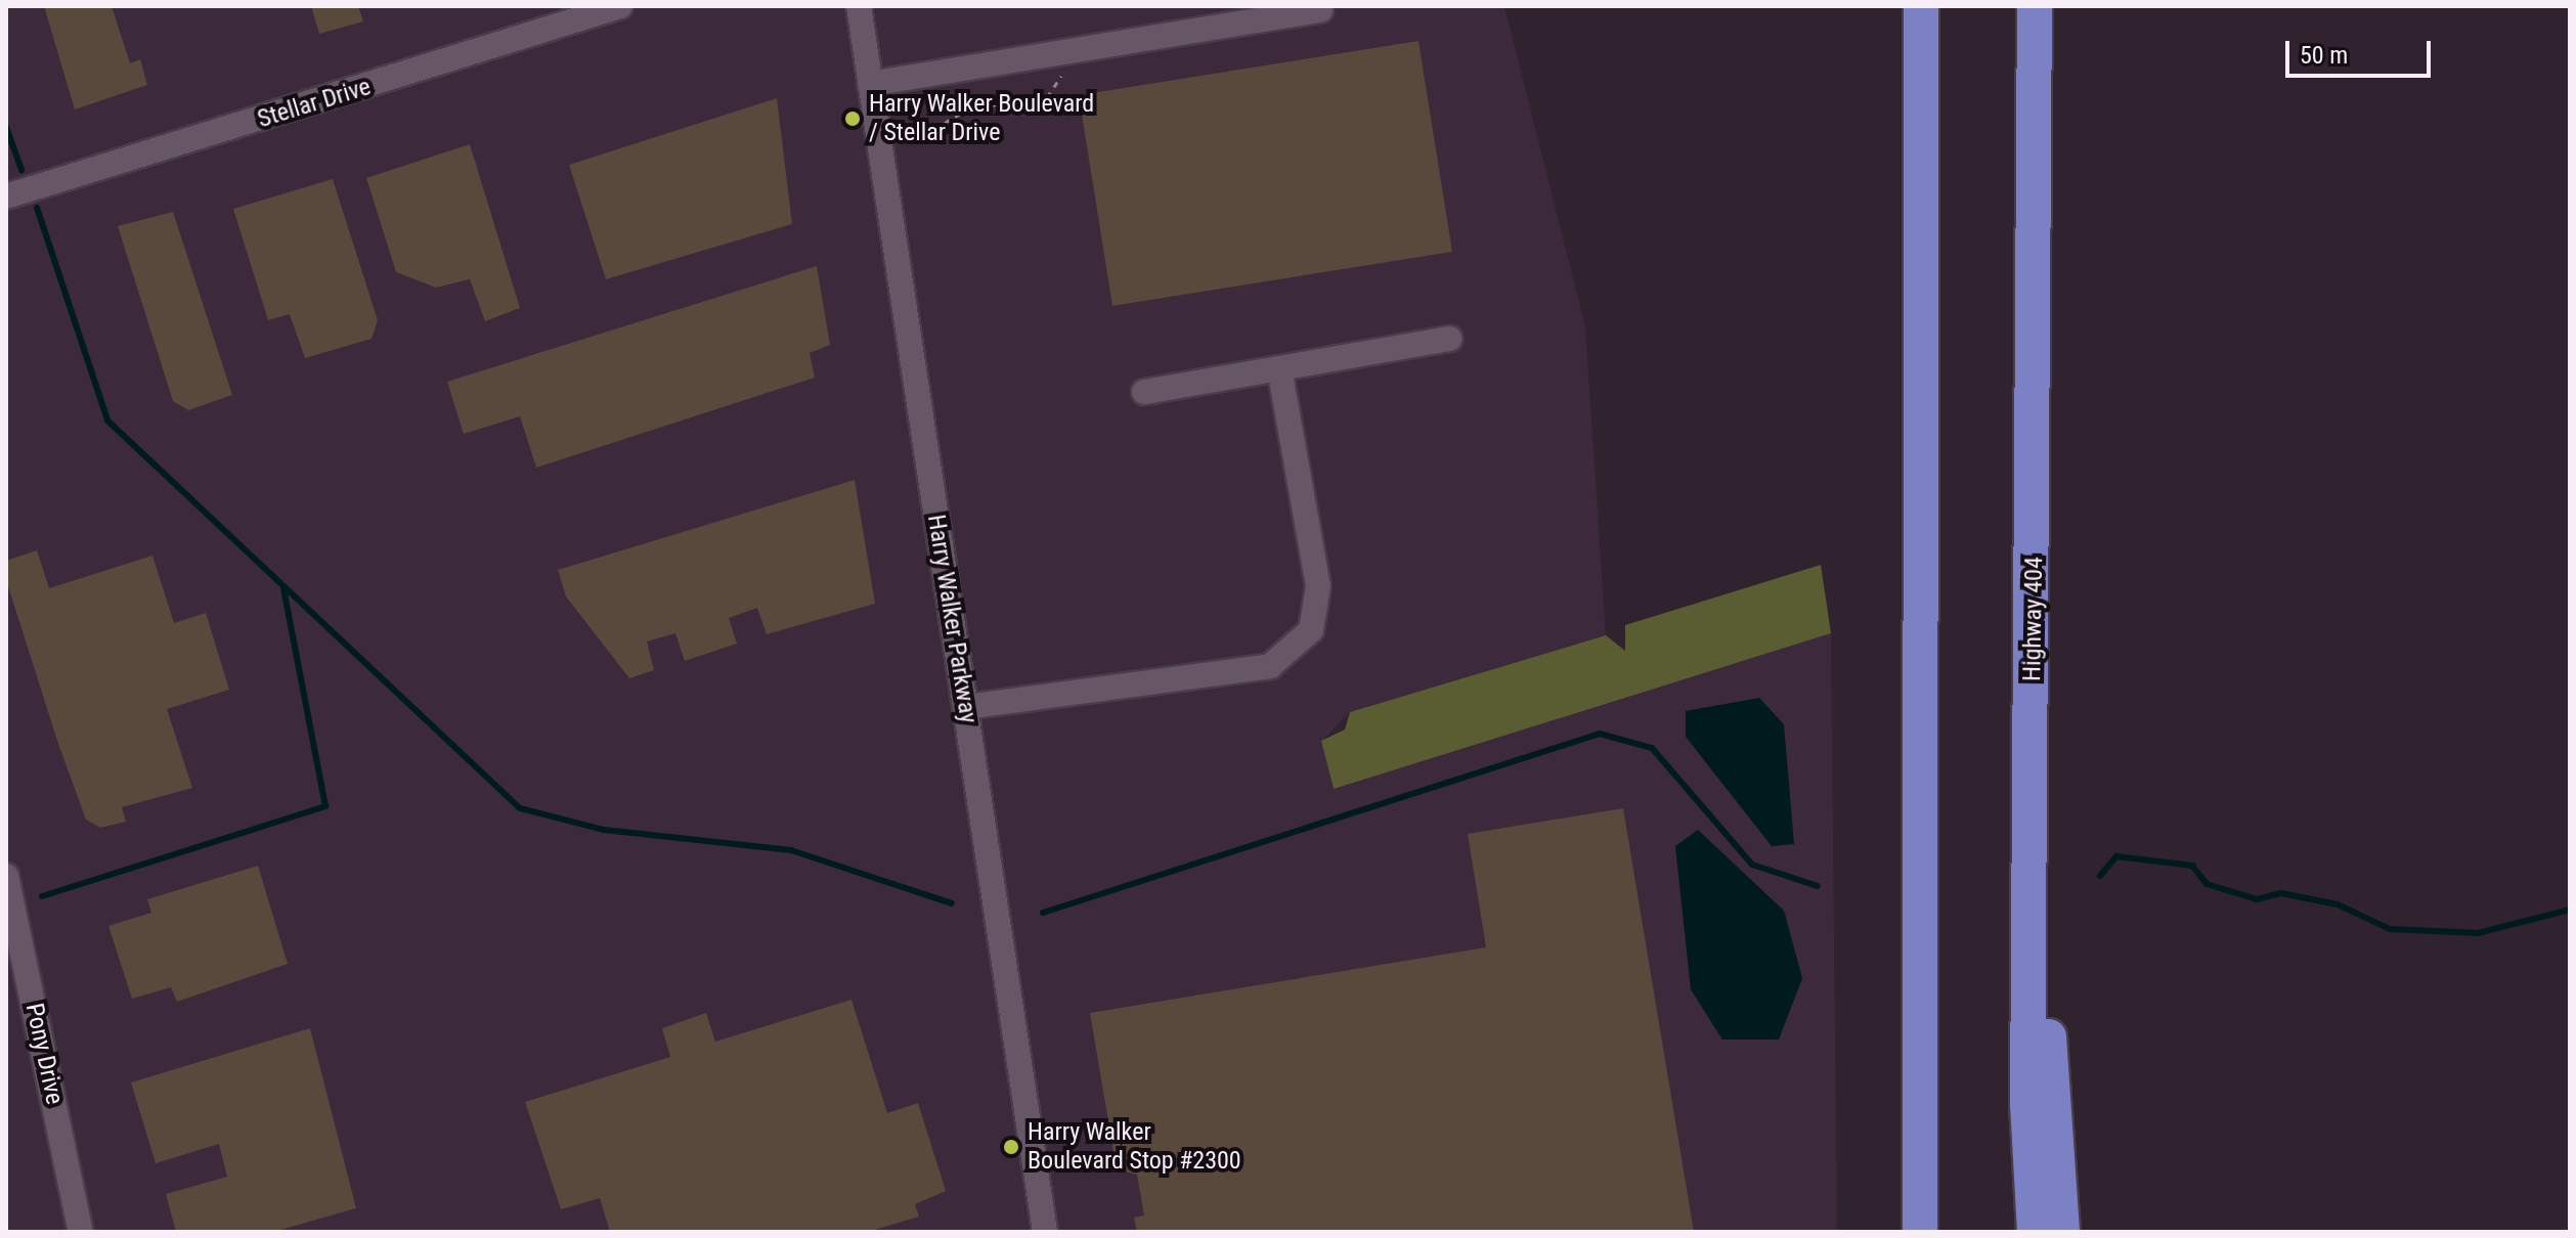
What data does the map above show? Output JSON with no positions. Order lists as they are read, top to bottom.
{
  "streets": {
    "highway": ["Highway 404"],
    "street": ["Stellar Drive", "Harry Walker Parkway", "Pony Drive"]
  },
  "places": ["Harry Walker Boulevard / Stellar Drive", "Harry Walker Boulevard Stop #2300"],
  "scale_bar": "50 m"
}
